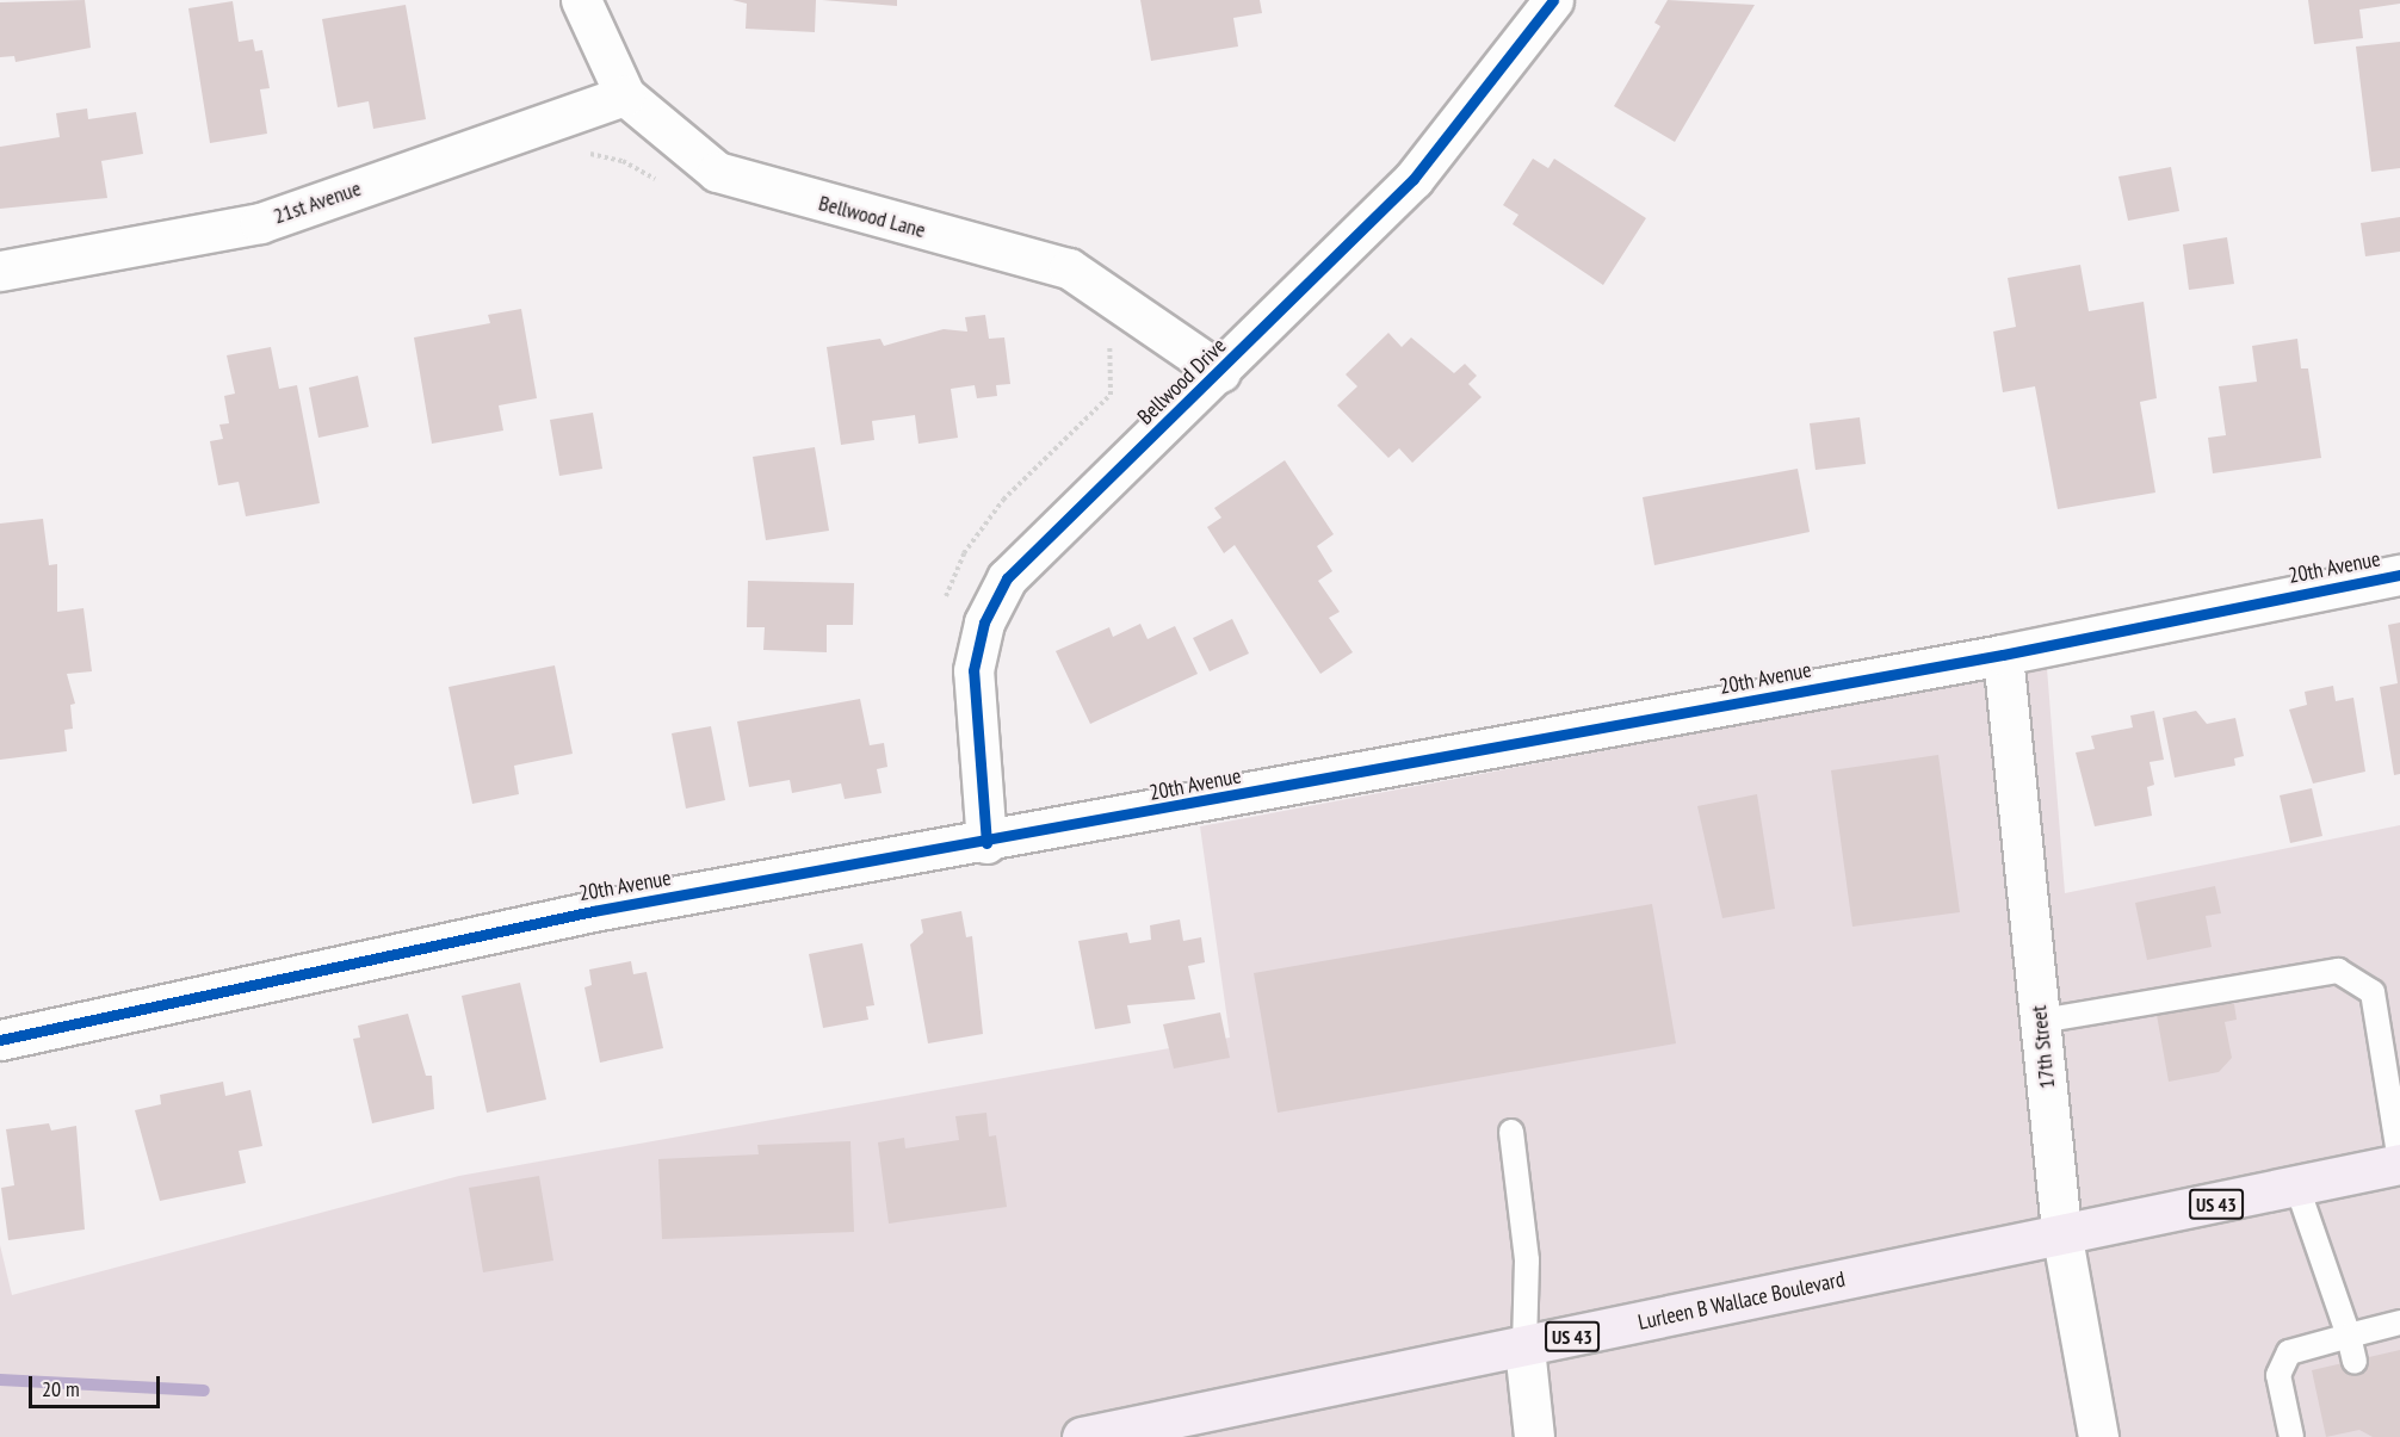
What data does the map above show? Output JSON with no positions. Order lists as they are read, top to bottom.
{
  "streets": {
    "highway": ["US 43", "Lurleen B Wallace Boulevard"],
    "street": [
      "21st Avenue",
      "Bellwood Lane",
      "Bellwood Drive",
      "20th Avenue",
      "17th Street"
    ]
  },
  "crossings": [
    ["21st Avenue", "Bellwood Lane"],
    ["Bellwood Lane", "Bellwood Drive"],
    ["Bellwood Drive", "20th Avenue"],
    ["20th Avenue", "17th Street"],
    ["17th Street", "Lurleen B Wallace Boulevard"]
  ],
  "scale_bar": "20 m"
}
